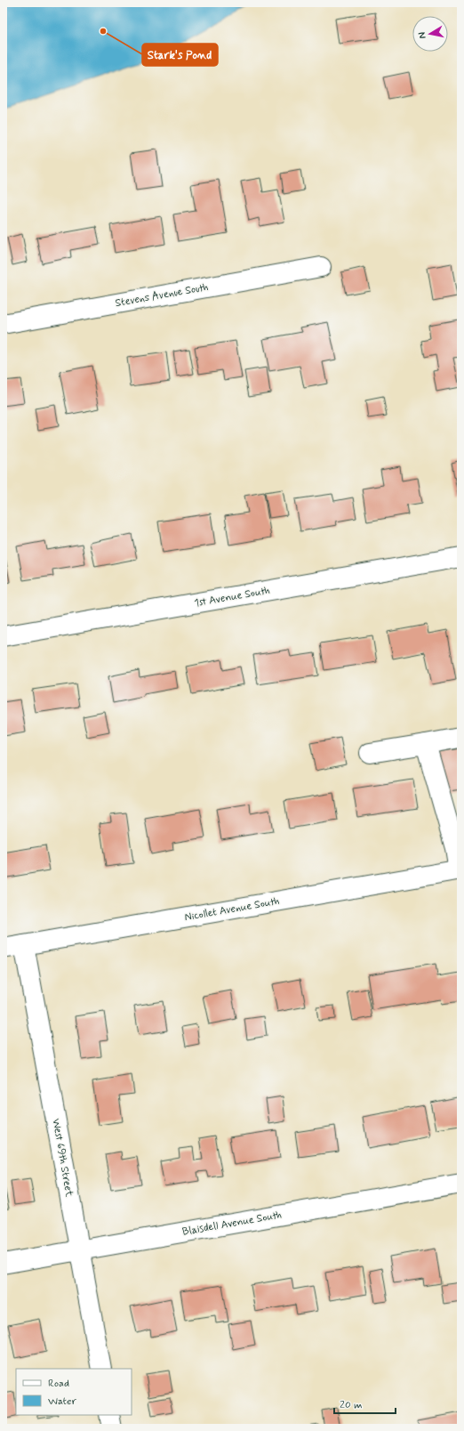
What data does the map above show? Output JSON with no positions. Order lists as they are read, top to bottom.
{
  "streets": {
    "street": [
      "Stevens Avenue South",
      "1st Avenue South",
      "Nicollet Avenue South",
      "West 69th Street",
      "Blaisdell Avenue South"
    ]
  },
  "crossings": [
    ["Nicollet Avenue South", "West 69th Street"],
    ["West 69th Street", "Blaisdell Avenue South"]
  ],
  "places": ["Stark's Pond"],
  "legend": ["Road", "Water"],
  "scale_bar": "20 m",
  "north": "left"
}
